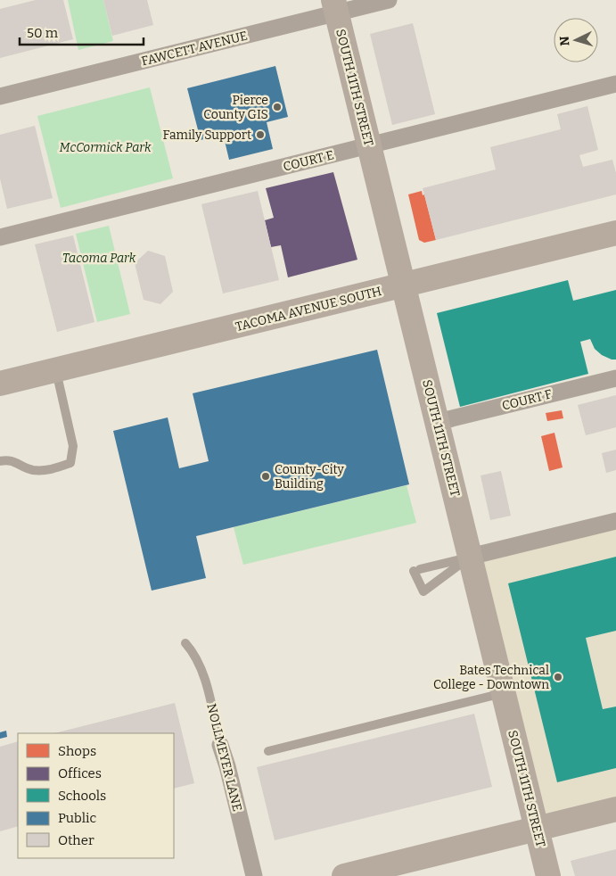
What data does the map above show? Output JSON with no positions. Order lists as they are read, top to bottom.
{
  "streets": {
    "main road": ["SOUTH 11TH STREET", "TACOMA AVENUE SOUTH"],
    "street": [
      "FAWCETT AVENUE",
      "COURT E",
      "COURT F",
      "NOLLMEYER LANE"
    ]
  },
  "crossings": [
    ["FAWCETT AVENUE", "SOUTH 11TH STREET"],
    ["SOUTH 11TH STREET", "COURT E"],
    ["SOUTH 11TH STREET", "TACOMA AVENUE SOUTH"],
    ["SOUTH 11TH STREET", "COURT F"]
  ],
  "parks": ["McCormick Park", "Tacoma Park"],
  "places": [
    "Pierce County GIS",
    "Family Support",
    "County-City Building",
    "Bates Technical College - Downtown"
  ],
  "legend": [
    "Shops",
    "Offices",
    "Schools",
    "Public",
    "Other"
  ],
  "scale_bar": "50 m",
  "north": "left"
}
